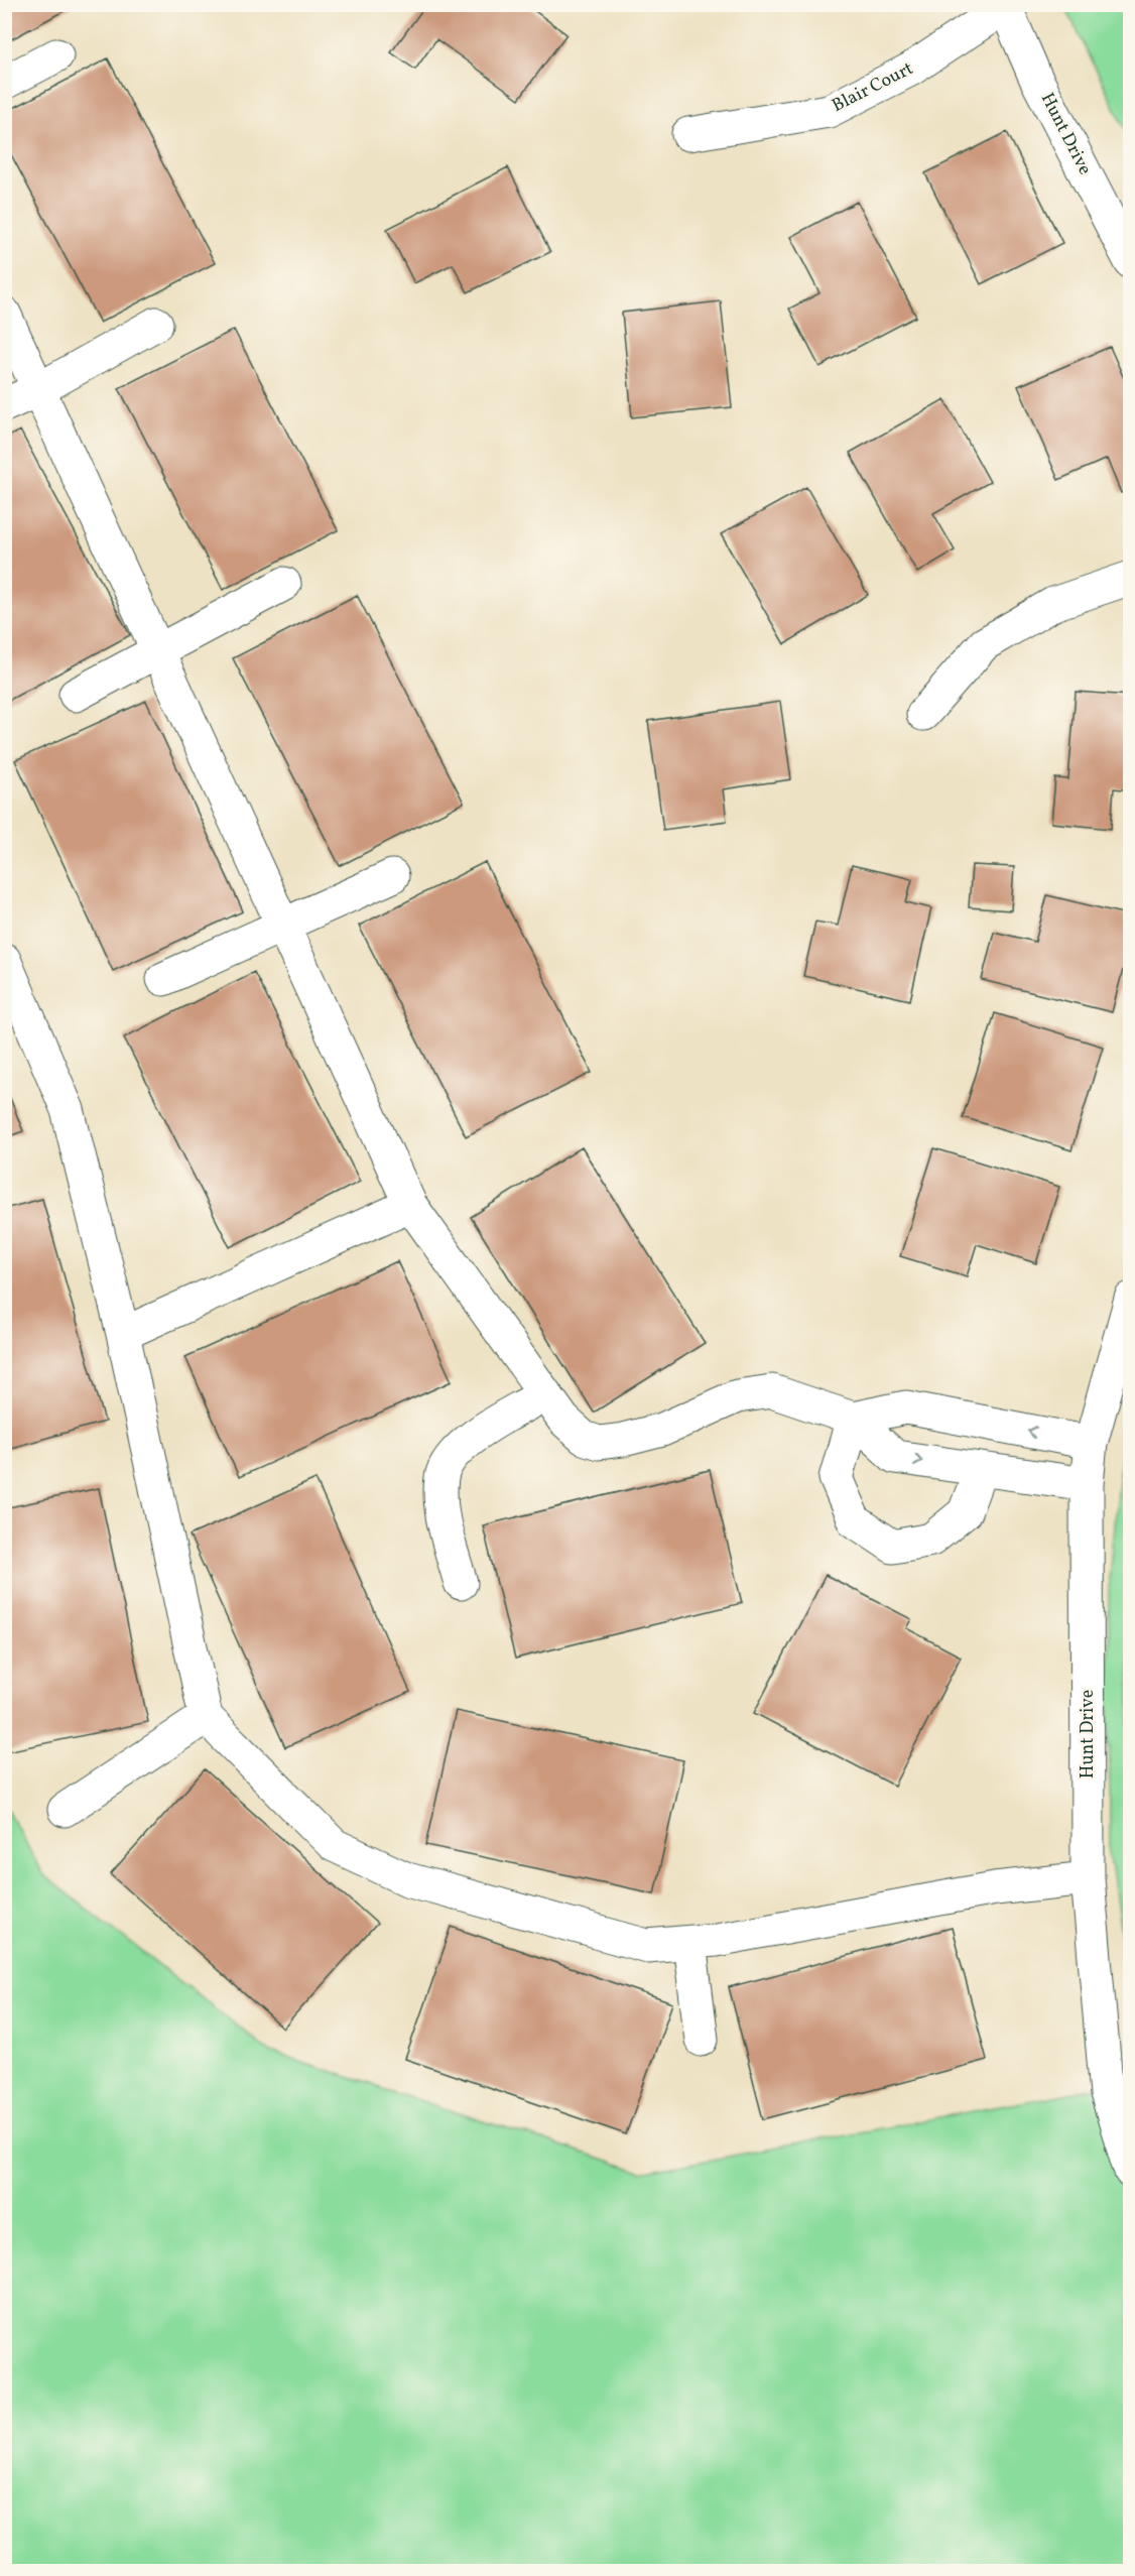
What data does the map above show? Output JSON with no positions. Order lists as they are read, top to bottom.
{
  "streets": {
    "street": ["Blair Court", "Hunt Drive"]
  },
  "crossings": [
    ["Blair Court", "Hunt Drive"]
  ]
}
